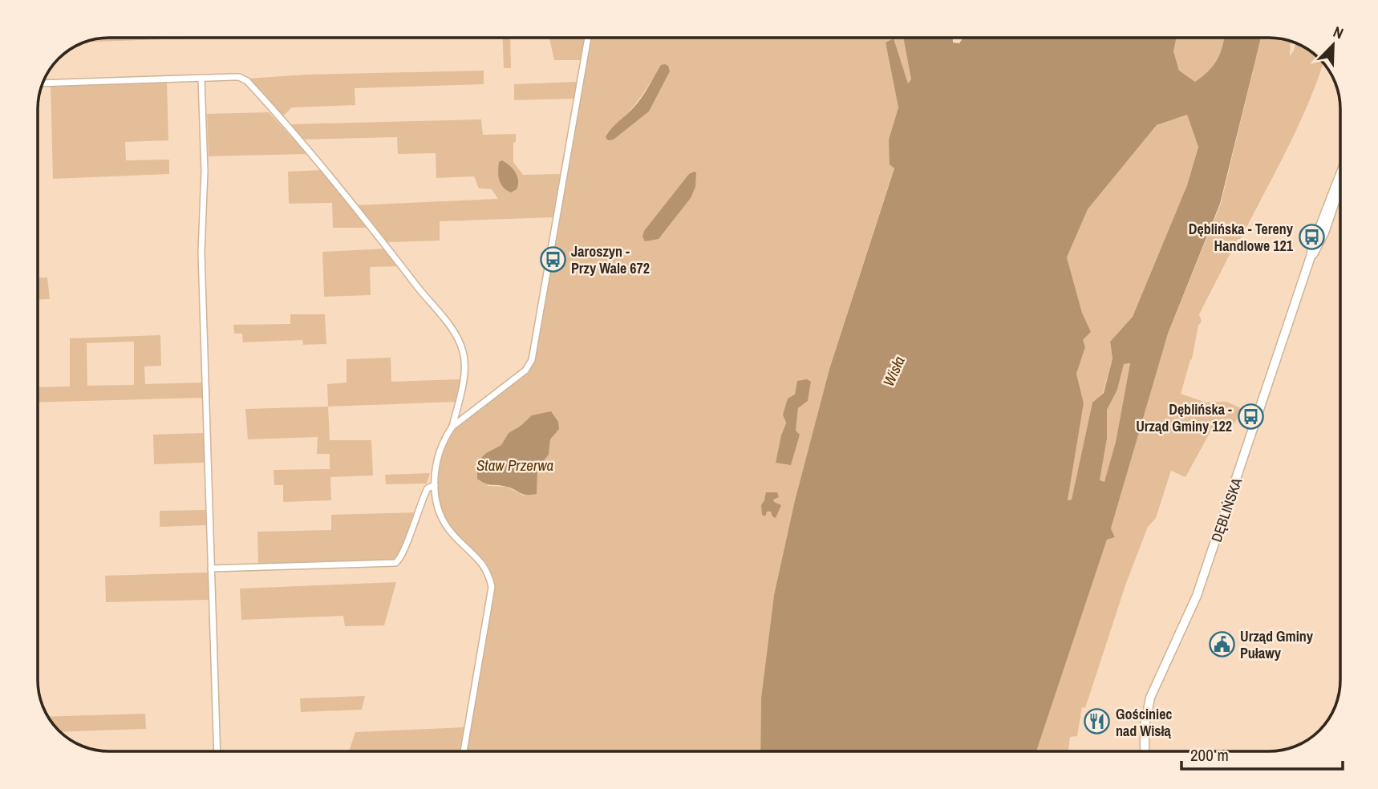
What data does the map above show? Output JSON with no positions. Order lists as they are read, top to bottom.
{
  "streets": {
    "main road": ["DĘBLIŃSKA"]
  },
  "water": ["Wisła", "Staw Przerwa"],
  "places": {
    "bus stop": ["Dęblińska - Tereny Handlowe 121", "Jaroszyn - Przy Wale 672", "Dęblińska - Urząd Gminy 122"],
    "public building": ["Urząd Gminy Puławy"],
    "restaurant": ["Gościniec nad Wisłą"]
  },
  "scale_bar": "200 m",
  "north": "top right"
}
